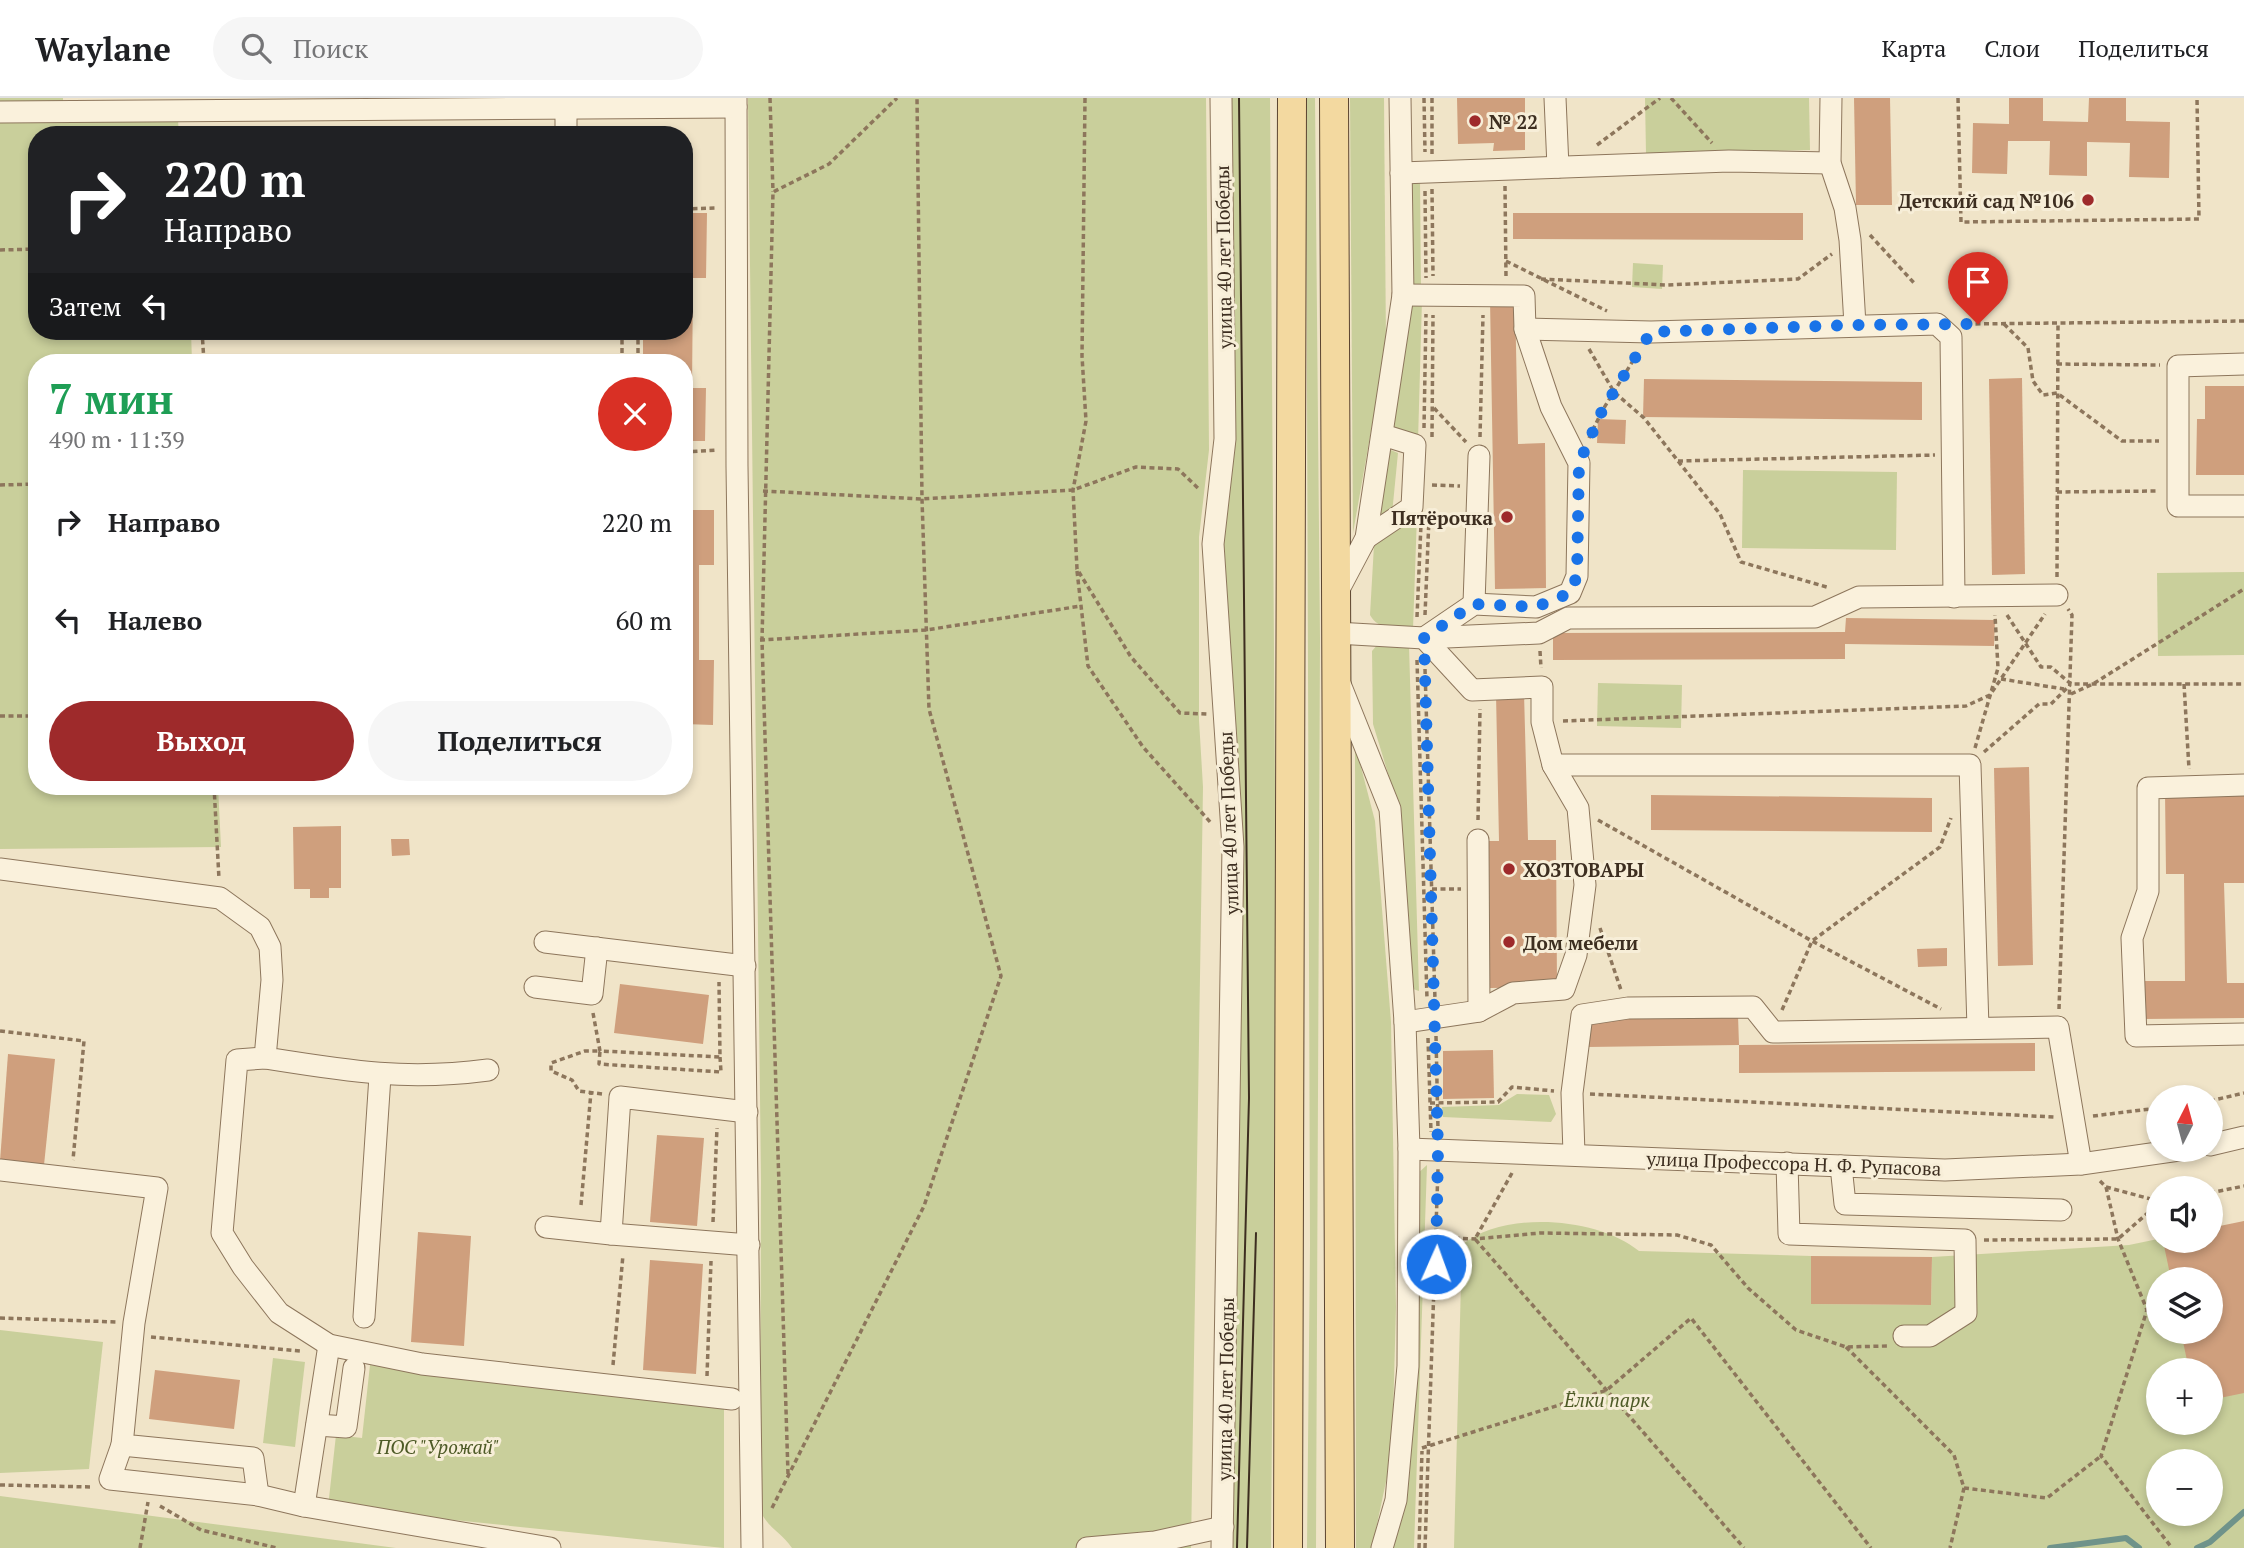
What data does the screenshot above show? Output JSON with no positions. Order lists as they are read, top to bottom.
{
  "streets": {
    "street": ["улица 40 лет Победы", "улица Профессора Н. Ф. Рупасова"]
  },
  "parks": ["Ёлки парк", "ПОС \"Урожай\""],
  "places": [
    "№ 22",
    "Детский сад №106",
    "Пятёрочка",
    "ХОЗТОВАРЫ",
    "Дом мебели"
  ],
  "north": "top",
  "page": {
    "header": "Waylane",
    "search": "Поиск",
    "nav": ["Карта", "Слои", "Поделиться"],
    "turn": ["220 m", "Направо"],
    "then": "Затем",
    "heading": ["7 мин", "490 m · 11:39"],
    "list": [
      {
        "name": "Направо",
        "value": "220 m"
      },
      {
        "name": "Налево",
        "value": "60 m"
      }
    ],
    "buttons": ["Выход", "Поделиться"],
    "map_buttons": ["+", "−"]
  }
}
